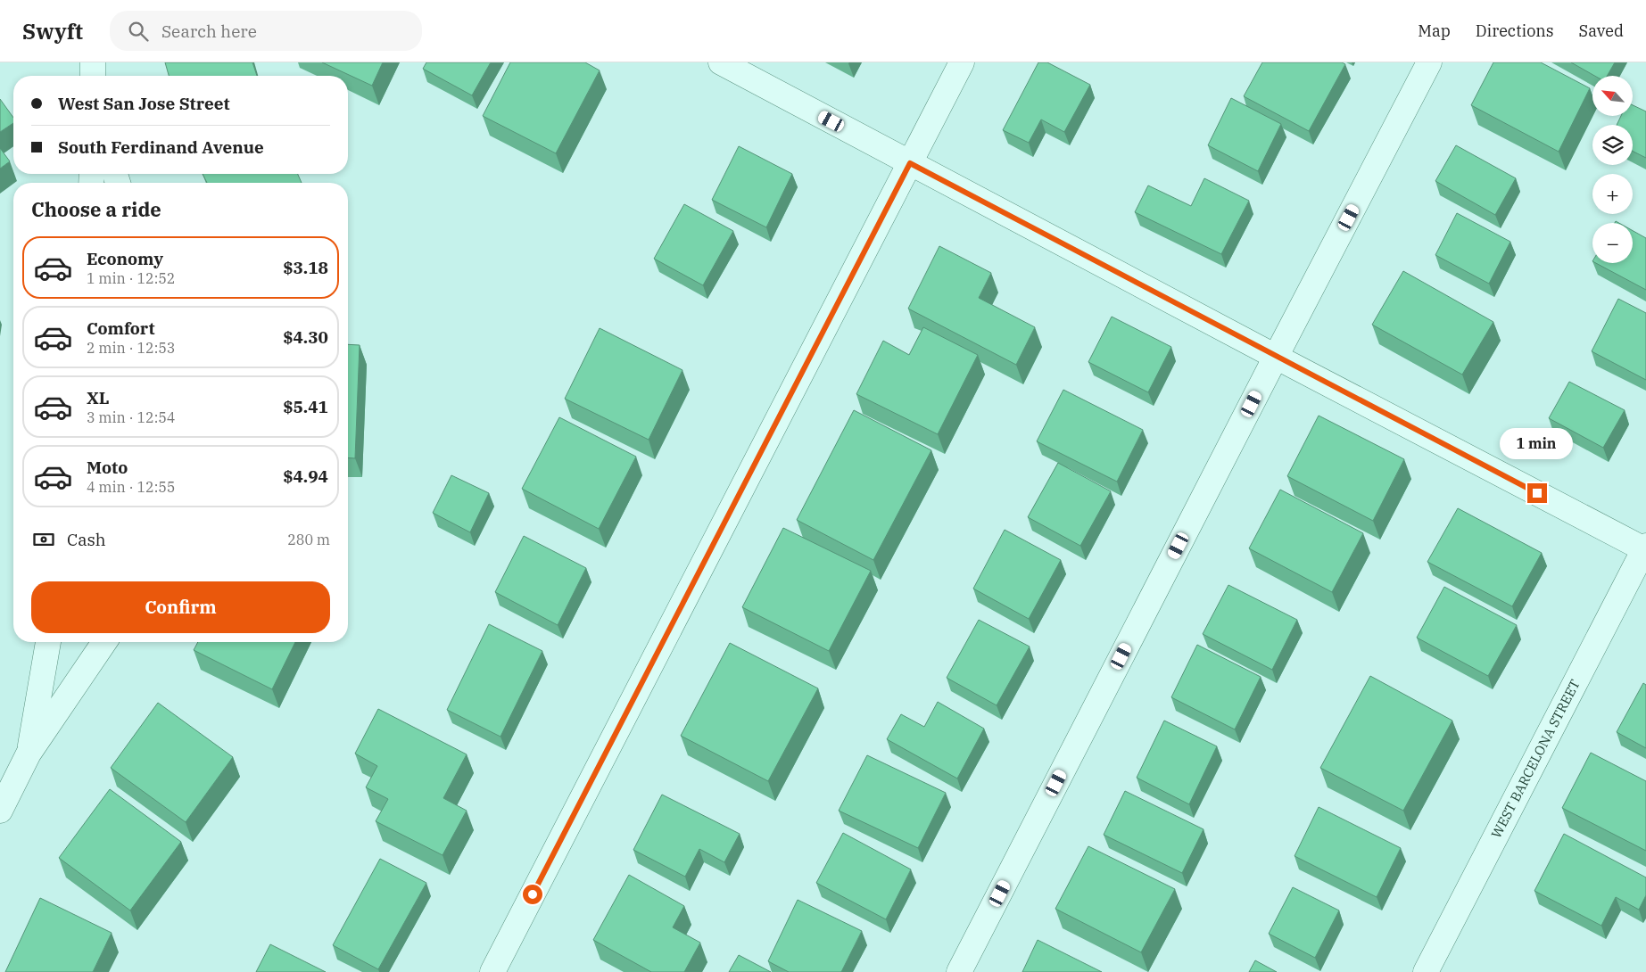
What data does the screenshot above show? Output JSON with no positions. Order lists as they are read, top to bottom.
{
  "streets": {
    "street": ["WEST BARCELONA STREET"]
  },
  "north": "top left",
  "page": {
    "header": "Swyft",
    "search": "Search here",
    "nav": ["Map", "Directions", "Saved"],
    "map_buttons": ["+", "−"],
    "banner": ["West San Jose Street", "South Ferdinand Avenue"],
    "heading": "Choose a ride",
    "list": [
      {
        "name": "Economy",
        "note": "1 min · 12:52",
        "value": "$3.18"
      },
      {
        "name": "Comfort",
        "note": "2 min · 12:53",
        "value": "$4.30"
      },
      {
        "name": "XL",
        "note": "3 min · 12:54",
        "value": "$5.41"
      },
      {
        "name": "Moto",
        "note": "4 min · 12:55",
        "value": "$4.94"
      }
    ],
    "bubble": "1 min",
    "pay": ["Cash", "280 m"],
    "buttons": "Confirm"
  }
}
